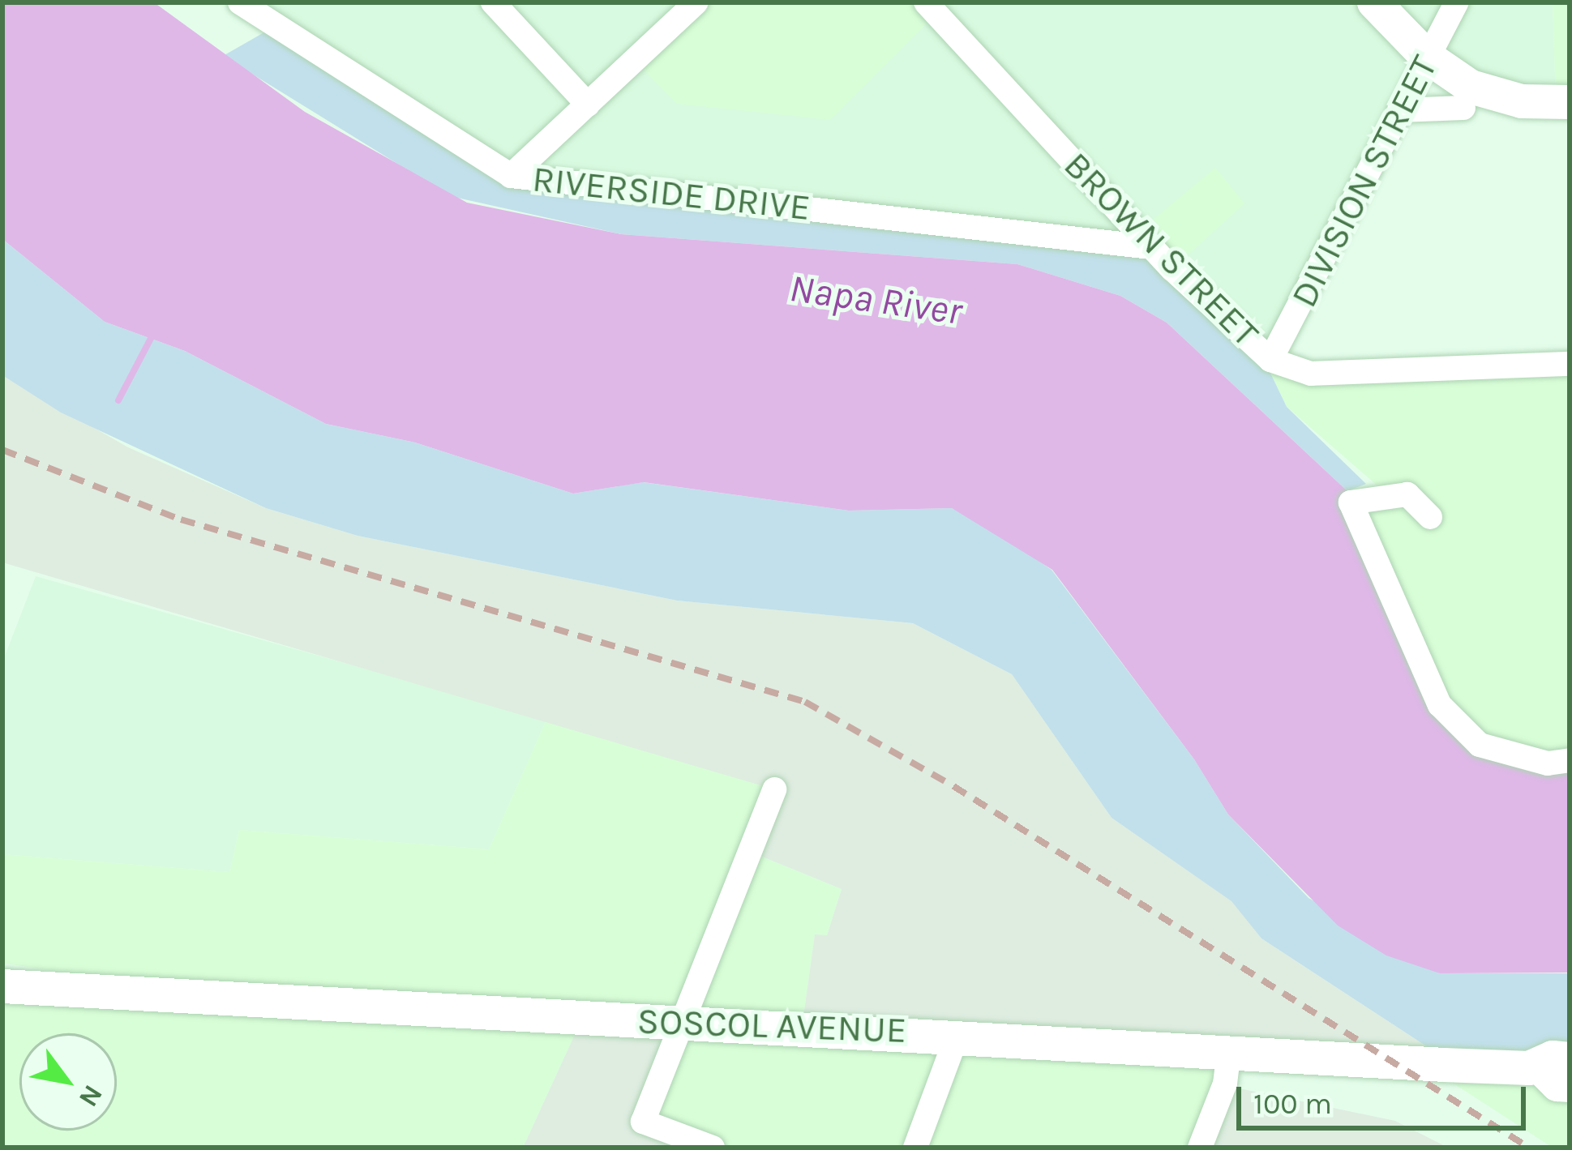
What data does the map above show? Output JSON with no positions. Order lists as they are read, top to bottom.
{
  "streets": {
    "main road": ["SOSCOL AVENUE"],
    "street": ["DIVISION STREET", "RIVERSIDE DRIVE", "BROWN STREET"]
  },
  "crossings": [
    ["DIVISION STREET", "BROWN STREET"],
    ["RIVERSIDE DRIVE", "BROWN STREET"]
  ],
  "water": ["Napa River"],
  "scale_bar": "100 m",
  "north": "bottom right"
}
